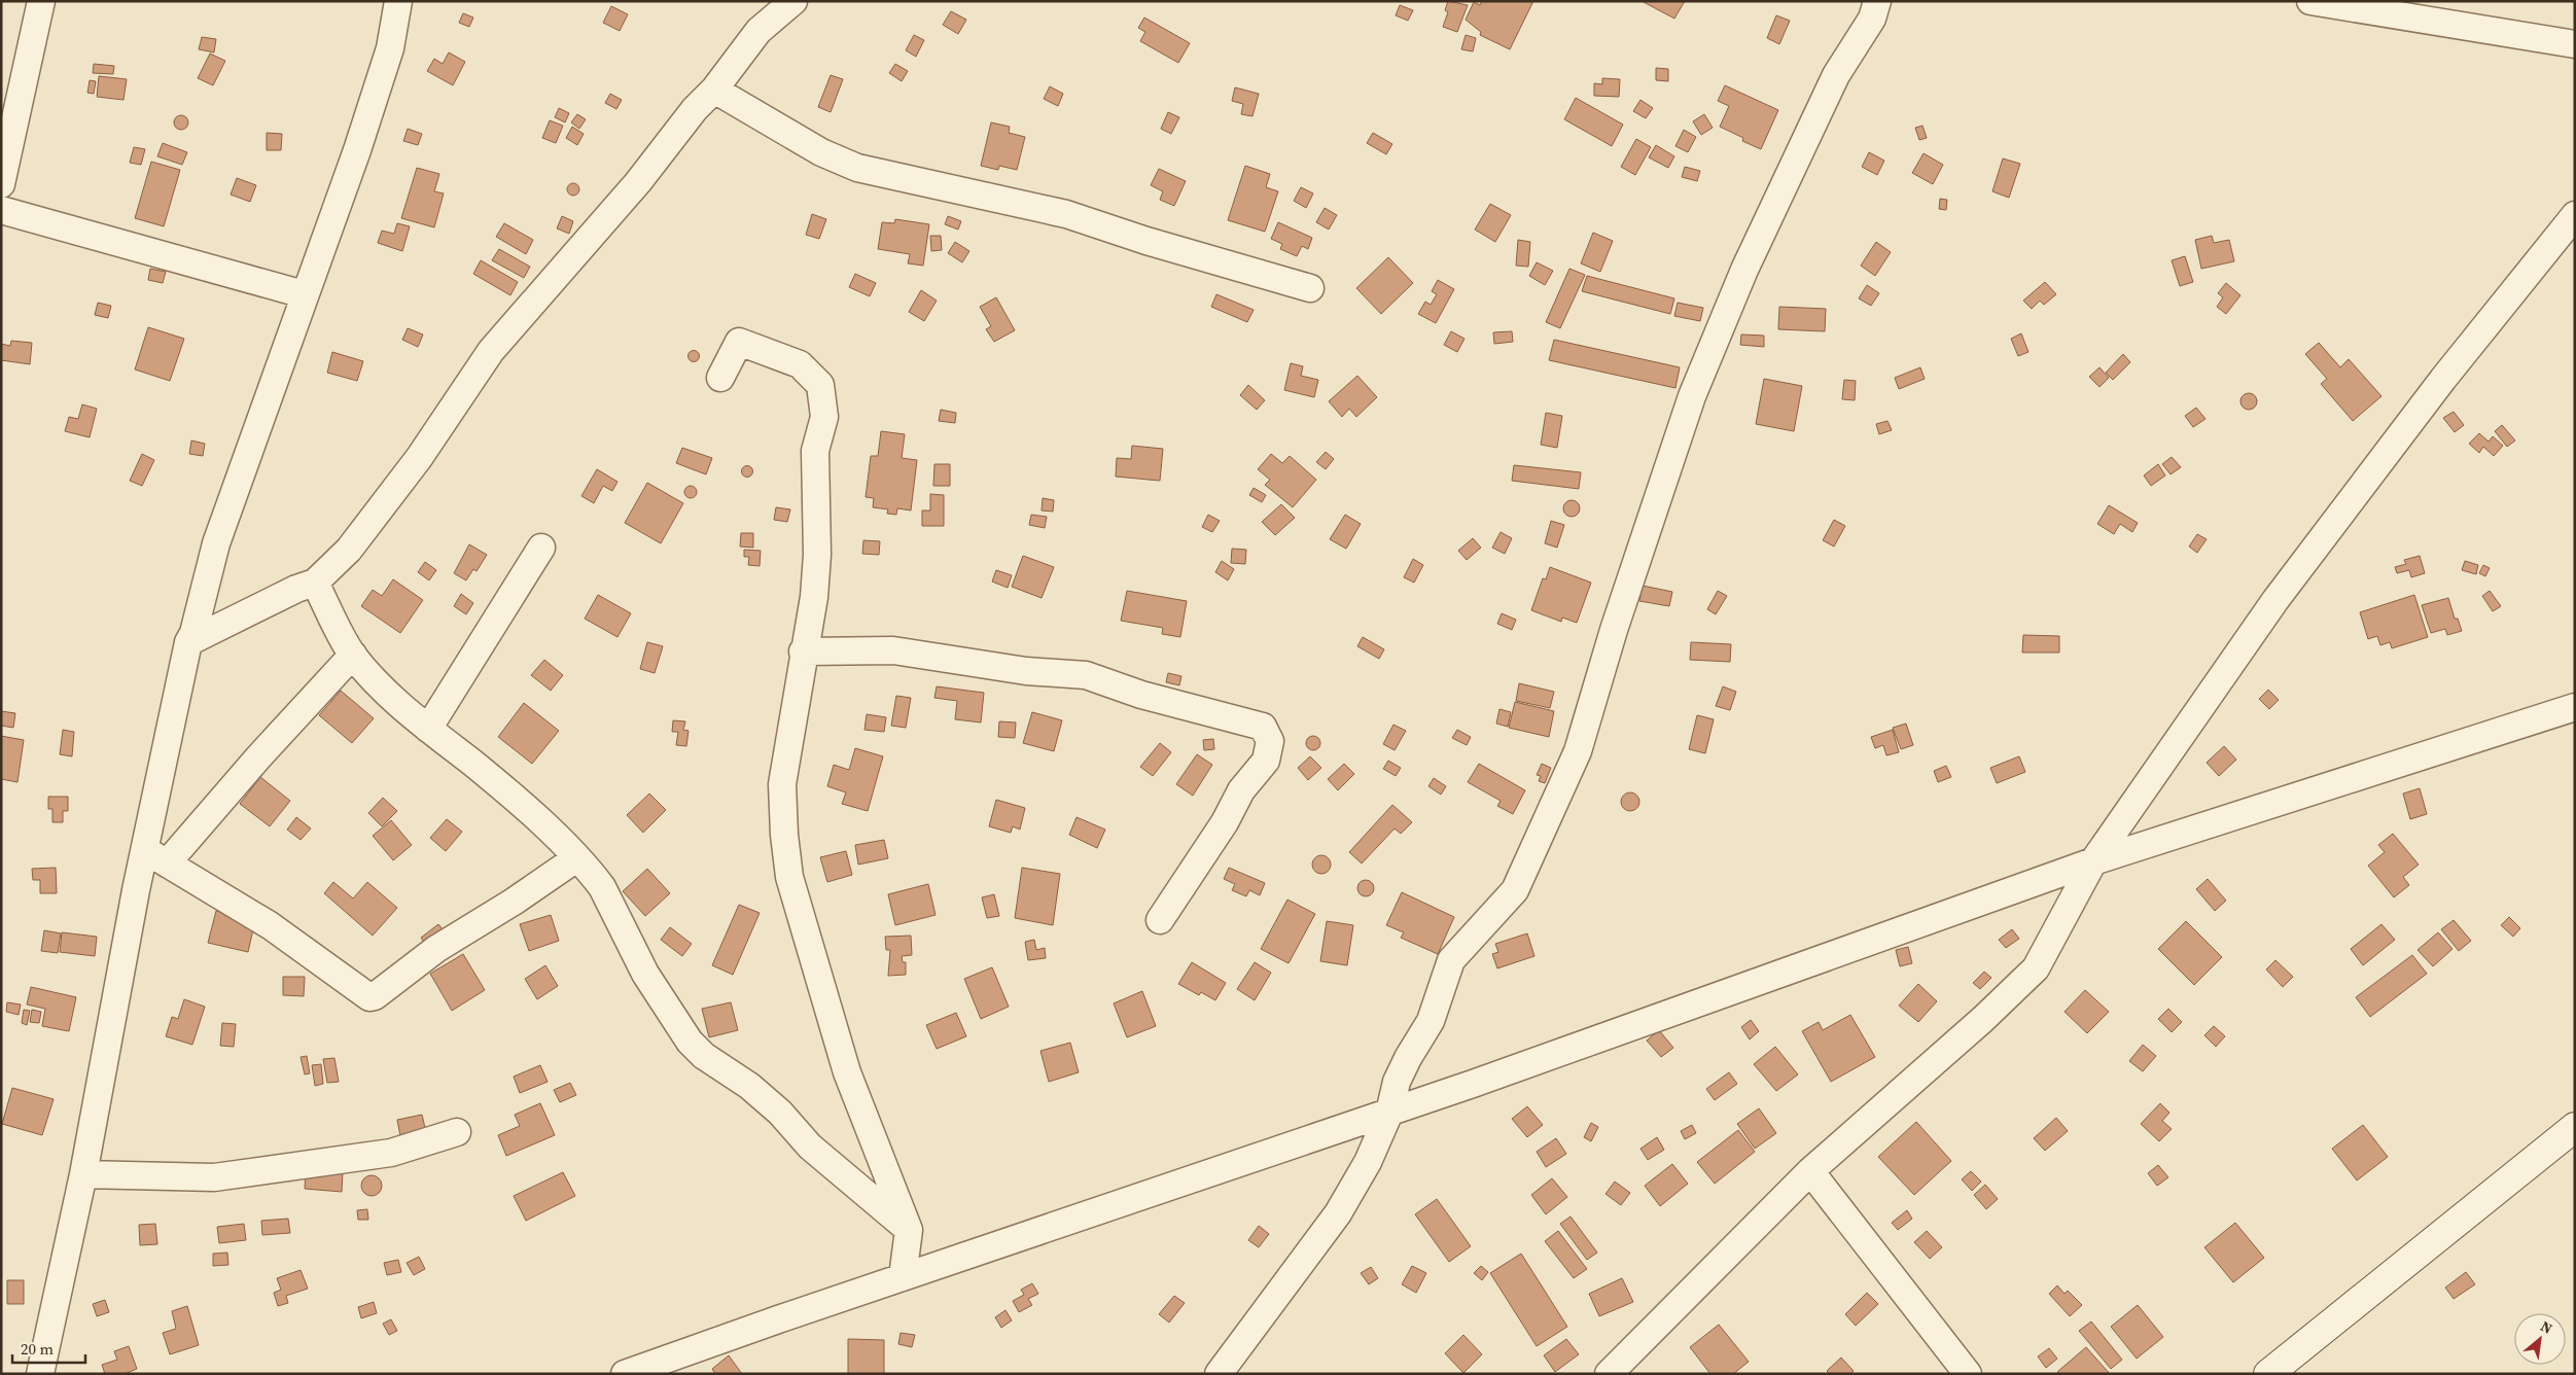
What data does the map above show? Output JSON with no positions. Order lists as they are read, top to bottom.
{
  "scale_bar": "20 m",
  "north": "top right"
}
